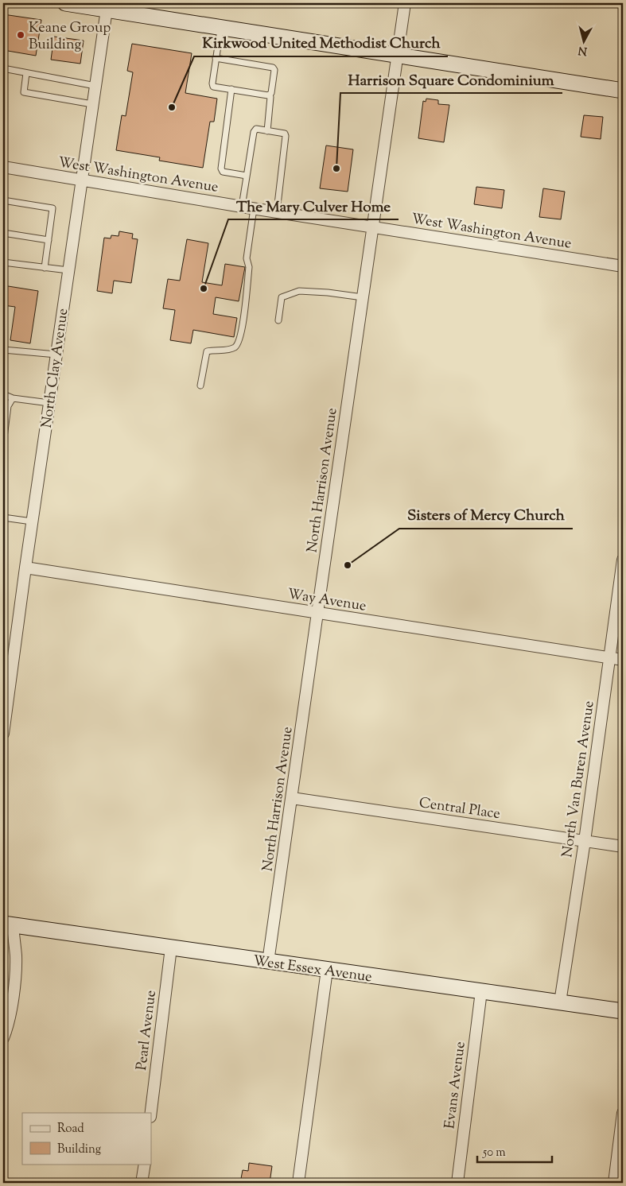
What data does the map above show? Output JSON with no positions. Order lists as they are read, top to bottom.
{
  "streets": {
    "street": [
      "West Washington Avenue",
      "North Clay Avenue",
      "North Harrison Avenue",
      "Way Avenue",
      "North Van Buren Avenue",
      "Central Place",
      "West Essex Avenue",
      "Pearl Avenue",
      "Evans Avenue"
    ]
  },
  "crossings": [
    ["West Washington Avenue", "North Clay Avenue"],
    ["West Washington Avenue", "North Harrison Avenue"],
    ["North Clay Avenue", "Way Avenue"],
    ["North Harrison Avenue", "Way Avenue"],
    ["North Harrison Avenue", "Central Place"],
    ["North Harrison Avenue", "West Essex Avenue"],
    ["Way Avenue", "North Van Buren Avenue"],
    ["North Van Buren Avenue", "Central Place"],
    ["North Van Buren Avenue", "West Essex Avenue"],
    ["West Essex Avenue", "Pearl Avenue"],
    ["West Essex Avenue", "Evans Avenue"]
  ],
  "places": [
    "Keane Group Building",
    "Kirkwood United Methodist Church",
    "Harrison Square Condominium",
    "The Mary Culver Home",
    "Sisters of Mercy Church"
  ],
  "legend": ["Road", "Building"],
  "scale_bar": "50 m",
  "north": "bottom"
}
